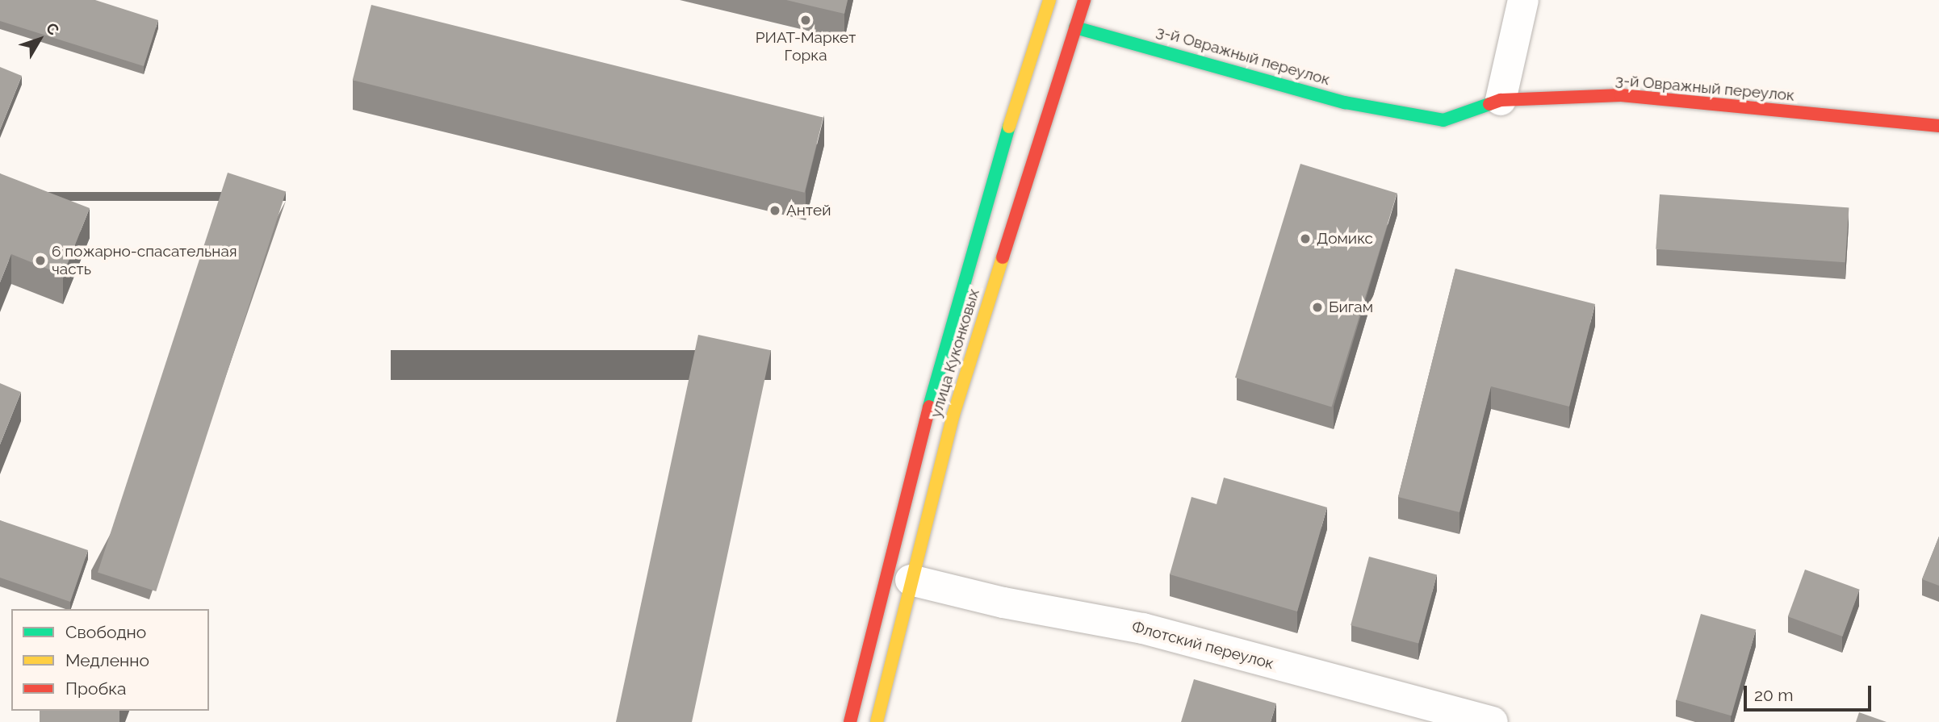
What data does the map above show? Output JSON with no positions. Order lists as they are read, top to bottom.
{
  "streets": {
    "main road": ["3-й Овражный переулок", "улица Куконковых"],
    "street": ["Флотский переулок"]
  },
  "crossings": [
    ["3-й Овражный переулок", "улица Куконковых"],
    ["улица Куконковых", "Флотский переулок"]
  ],
  "places": [
    "РИАТ-Маркет Горка",
    "Антей",
    "Домикс",
    "6 пожарно-спасательная часть",
    "Бигам"
  ],
  "legend": ["Свободно", "Медленно", "Пробка"],
  "scale_bar": "20 m",
  "north": "top right"
}
